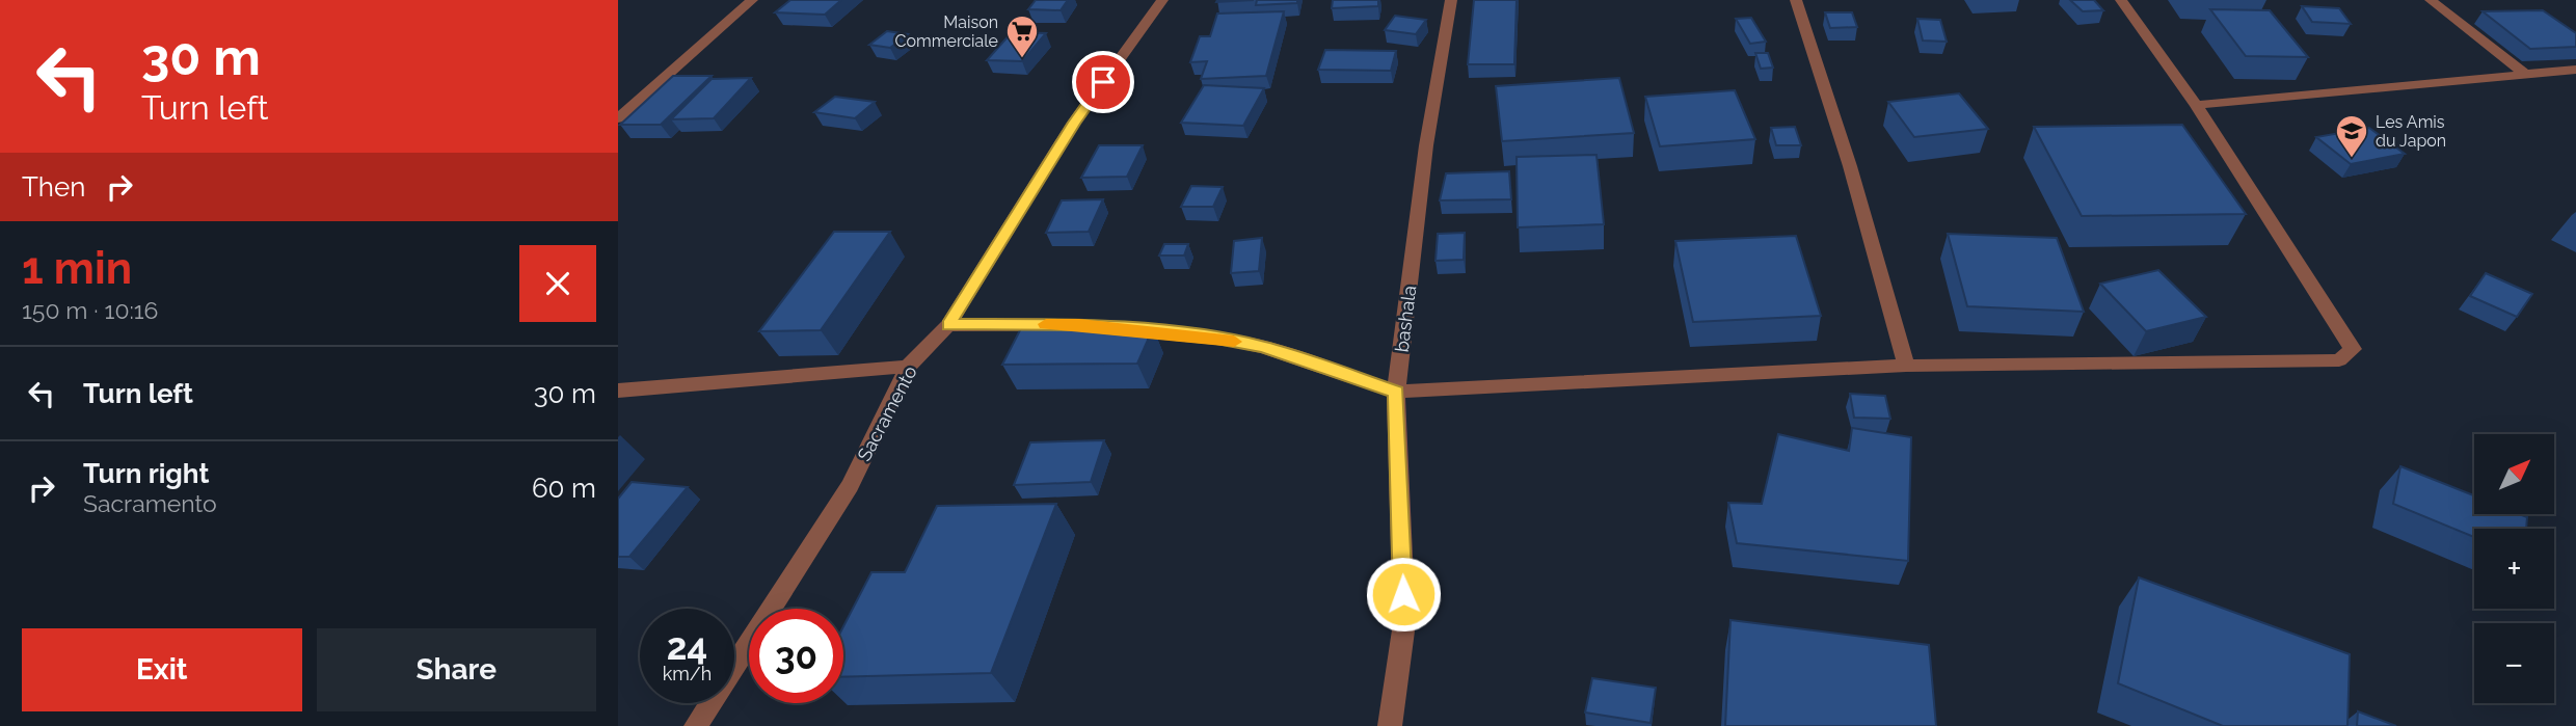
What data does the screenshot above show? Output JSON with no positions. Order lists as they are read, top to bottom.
{
  "streets": {
    "street": ["bashala", "Sacramento"]
  },
  "places": {
    "supermarket": ["Maison Commerciale"],
    "school or university": ["Les Amis du Japon"]
  },
  "north": "top right",
  "page": {
    "turn": ["30 m", "Turn left"],
    "then": "Then",
    "heading": ["1 min", "150 m · 10:16"],
    "list": [
      {
        "name": "Turn left",
        "value": "30 m"
      },
      {
        "name": "Turn right",
        "note": "Sacramento",
        "value": "60 m"
      }
    ],
    "map_buttons": ["+", "−"],
    "speed": "24 km/h",
    "limit": "30",
    "buttons": ["Exit", "Share"]
  }
}
